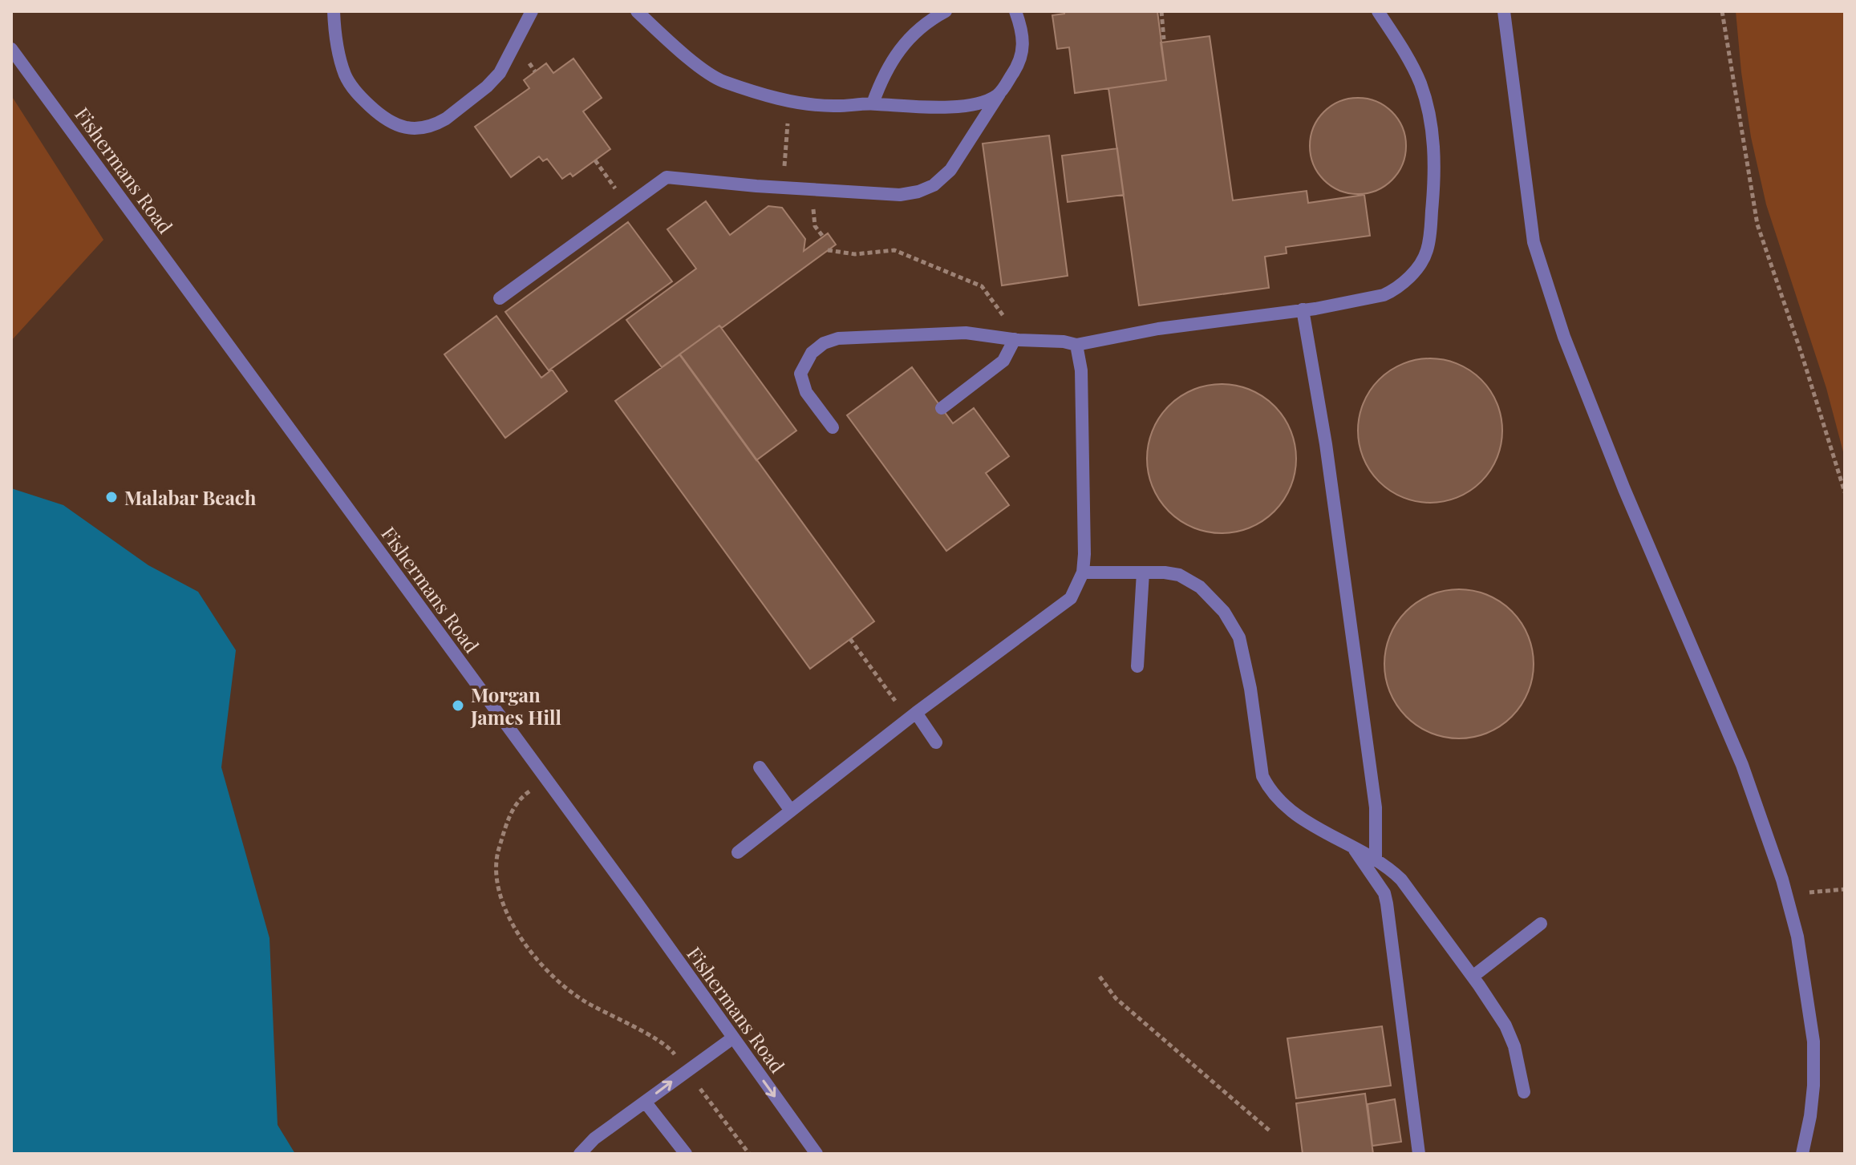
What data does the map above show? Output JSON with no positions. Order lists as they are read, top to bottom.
{
  "streets": {
    "street": ["Fishermans Road"]
  },
  "places": ["Malabar Beach", "Morgan James Hill"]
}
